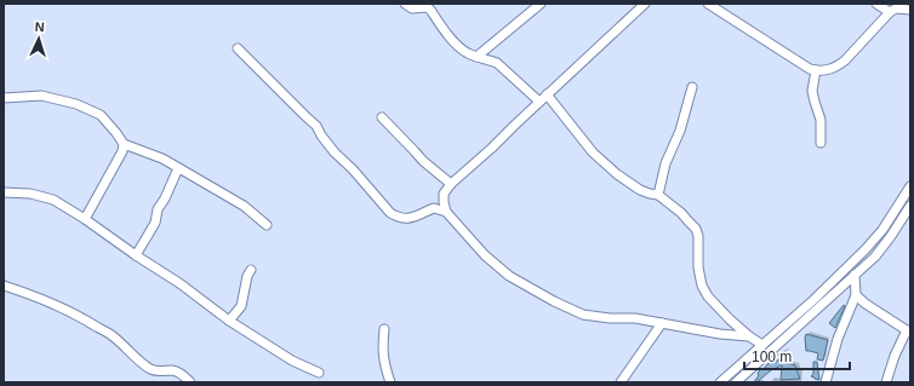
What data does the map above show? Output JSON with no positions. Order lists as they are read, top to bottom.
{
  "scale_bar": "100 m",
  "north": "top"
}
